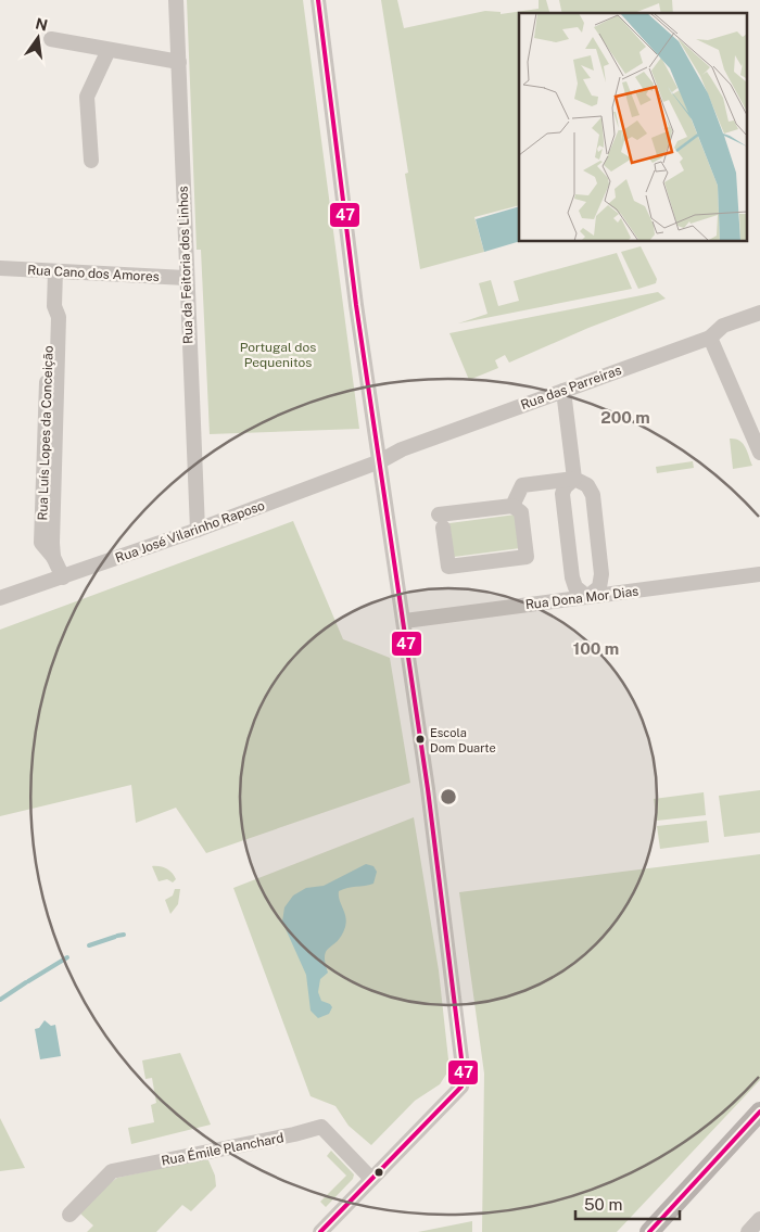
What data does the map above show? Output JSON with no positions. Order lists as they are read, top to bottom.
{
  "streets": {
    "street": [
      "Rua da Feitoria dos Linhos",
      "Rua Cano dos Amores",
      "Rua das Parreiras",
      "Rua Luís Lopes da Conceição",
      "Rua José Vilarinho Raposo",
      "Rua Dona Mor Dias",
      "Rua Émile Planchard"
    ]
  },
  "crossings": [
    ["Rua da Feitoria dos Linhos", "Rua Cano dos Amores"],
    ["Rua da Feitoria dos Linhos", "Rua José Vilarinho Raposo"],
    ["Rua Cano dos Amores", "Rua Luís Lopes da Conceição"],
    ["Rua das Parreiras", "Rua José Vilarinho Raposo"],
    ["Rua Luís Lopes da Conceição", "Rua José Vilarinho Raposo"]
  ],
  "parks": ["Portugal dos Pequenitos"],
  "places": ["Escola Dom Duarte"],
  "lines": ["transit line 47"],
  "scale_bar": "50 m",
  "north": "top",
  "rings": ["200 m", "100 m"]
}
